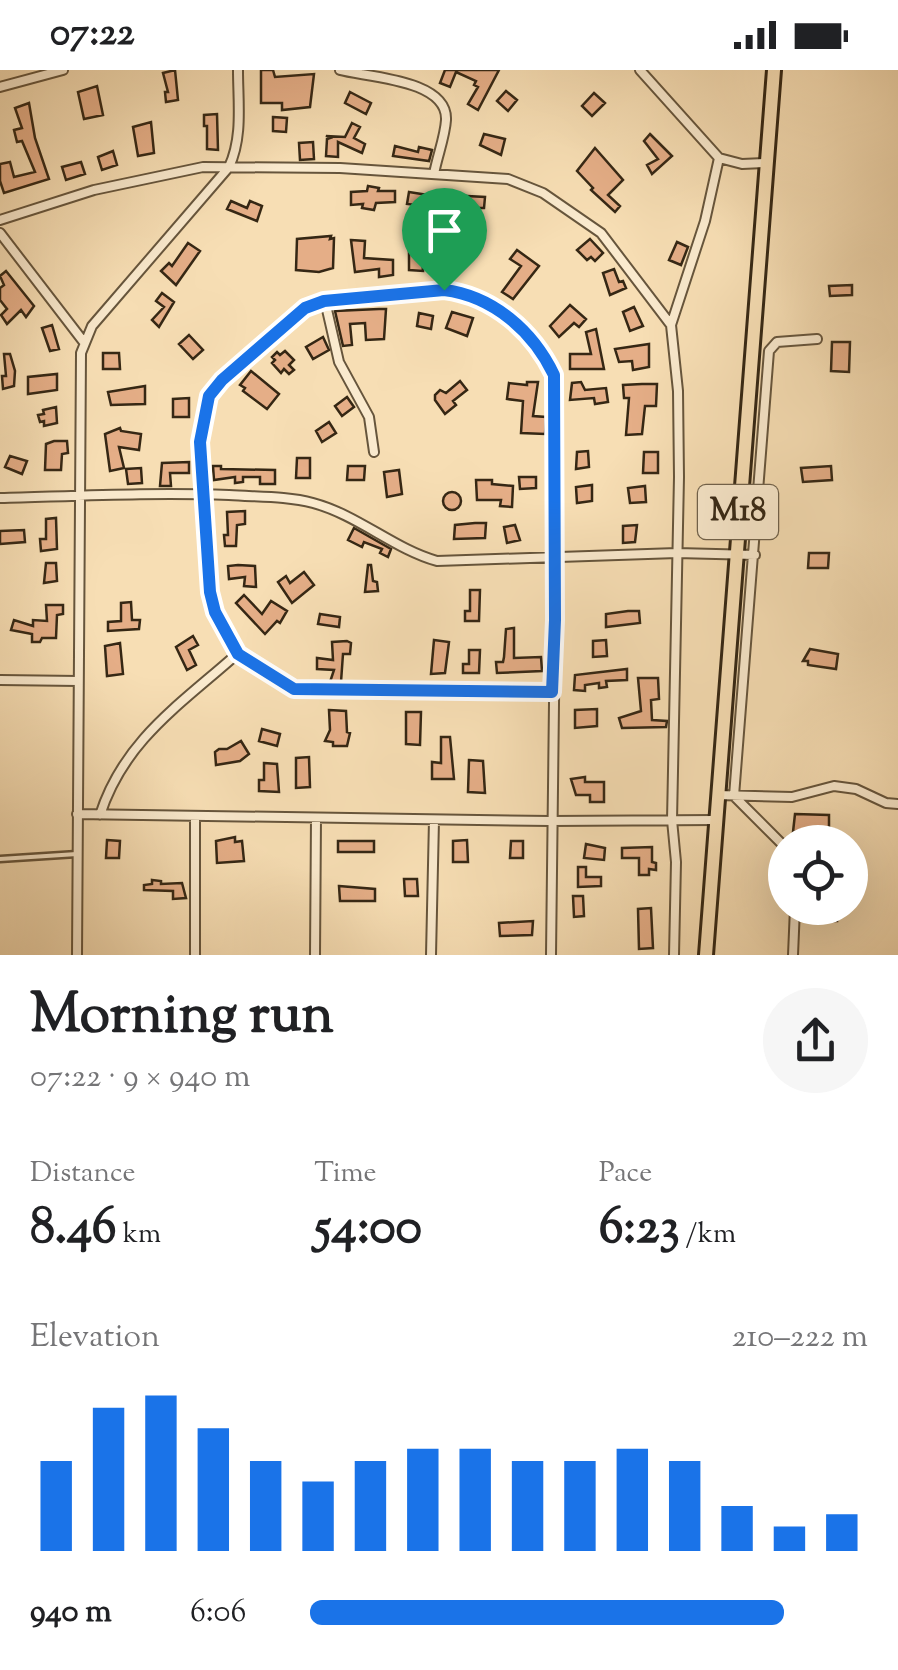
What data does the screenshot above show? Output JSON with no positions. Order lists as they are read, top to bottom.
{
  "streets": {
    "main road": ["M18"]
  },
  "page": {
    "status": "07:22",
    "heading": ["Morning run", "07:22 · 9 × 940 m"],
    "stats": [
      ["Distance", "8.46 km"],
      ["Time", "54:00"],
      ["Pace", "6:23 /km"]
    ],
    "chart": ["Elevation", "210–222 m"],
    "list": [
      {
        "name": "940 m",
        "note": "6:06"
      }
    ]
  }
}
